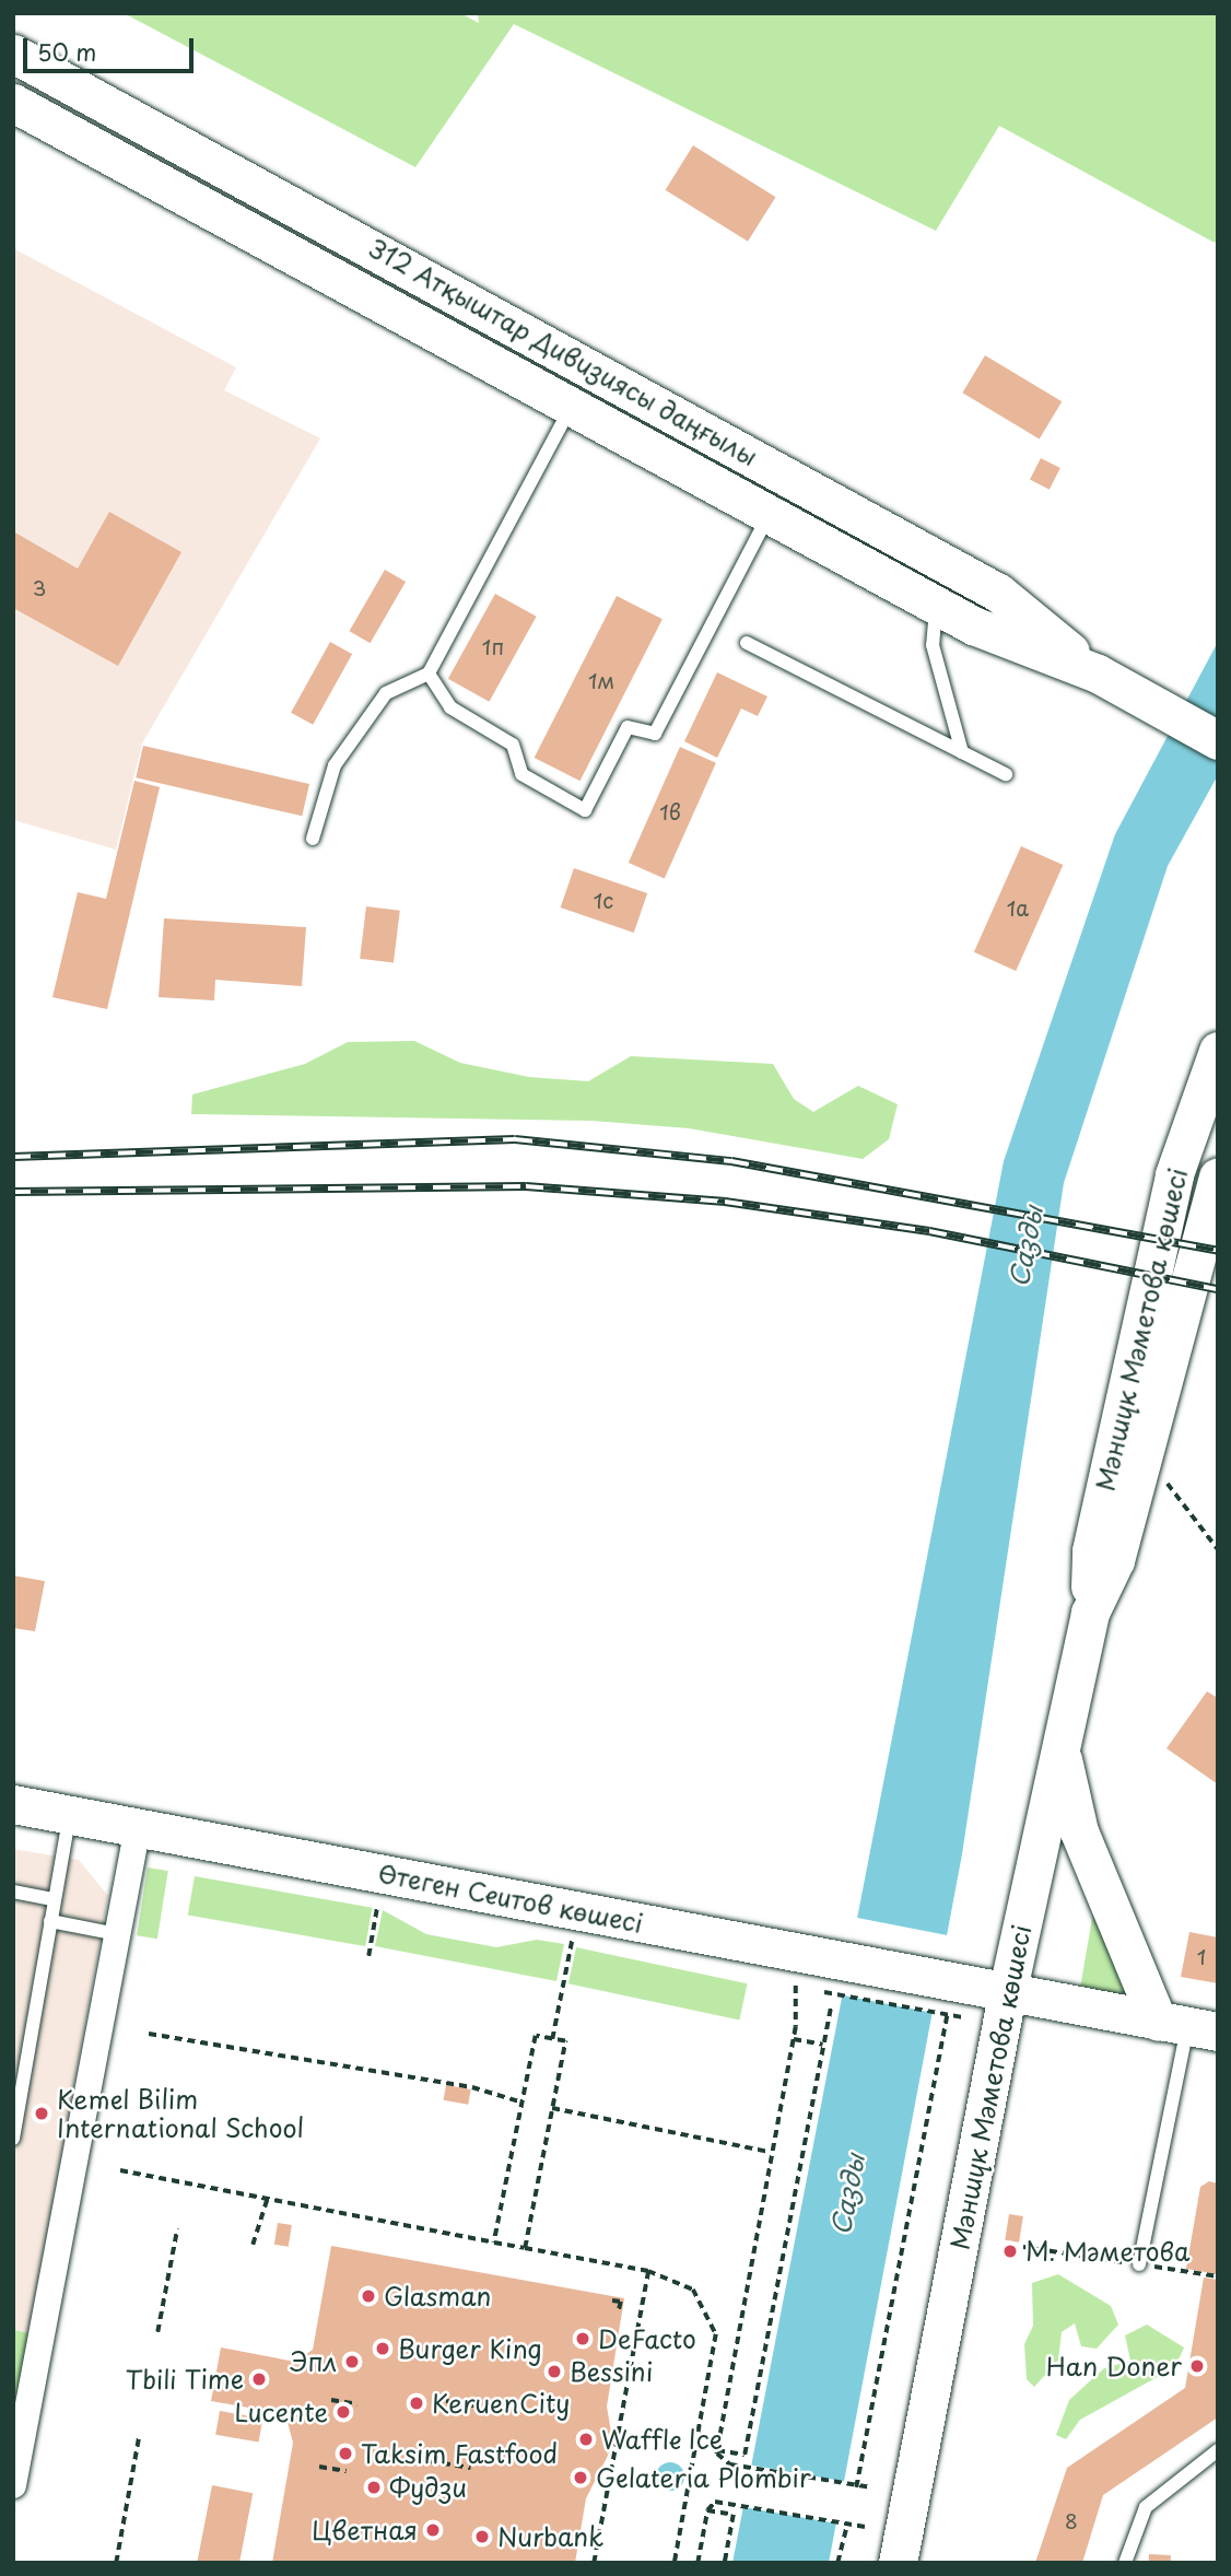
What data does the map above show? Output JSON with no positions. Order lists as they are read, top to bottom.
{
  "streets": {
    "main road": ["312 Атқыштар Дивизиясы даңғылы", "Мәншүк Мәметова көшесі", "Өтеген Сеитов көшесі"]
  },
  "crossings": [
    ["Мәншүк Мәметова көшесі", "Өтеген Сеитов көшесі"]
  ],
  "water": ["Сазды"],
  "places": [
    "Kemel Bilim International School",
    "М. Мәметова",
    "Glasman",
    "DeFacto",
    "Burger King",
    "Эпл",
    "Han Doner",
    "Bessini",
    "Tbili Time",
    "KeruenCity",
    "Lucente",
    "Waffle Ice",
    "Taksim Fastfood",
    "Gelateria Plombir",
    "Фудзи",
    "Цветная",
    "Nurbank"
  ],
  "house_numbers": [
    "3",
    "1п",
    "1м",
    "1в",
    "1с",
    "1а",
    "1",
    "8"
  ],
  "scale_bar": "50 m"
}
